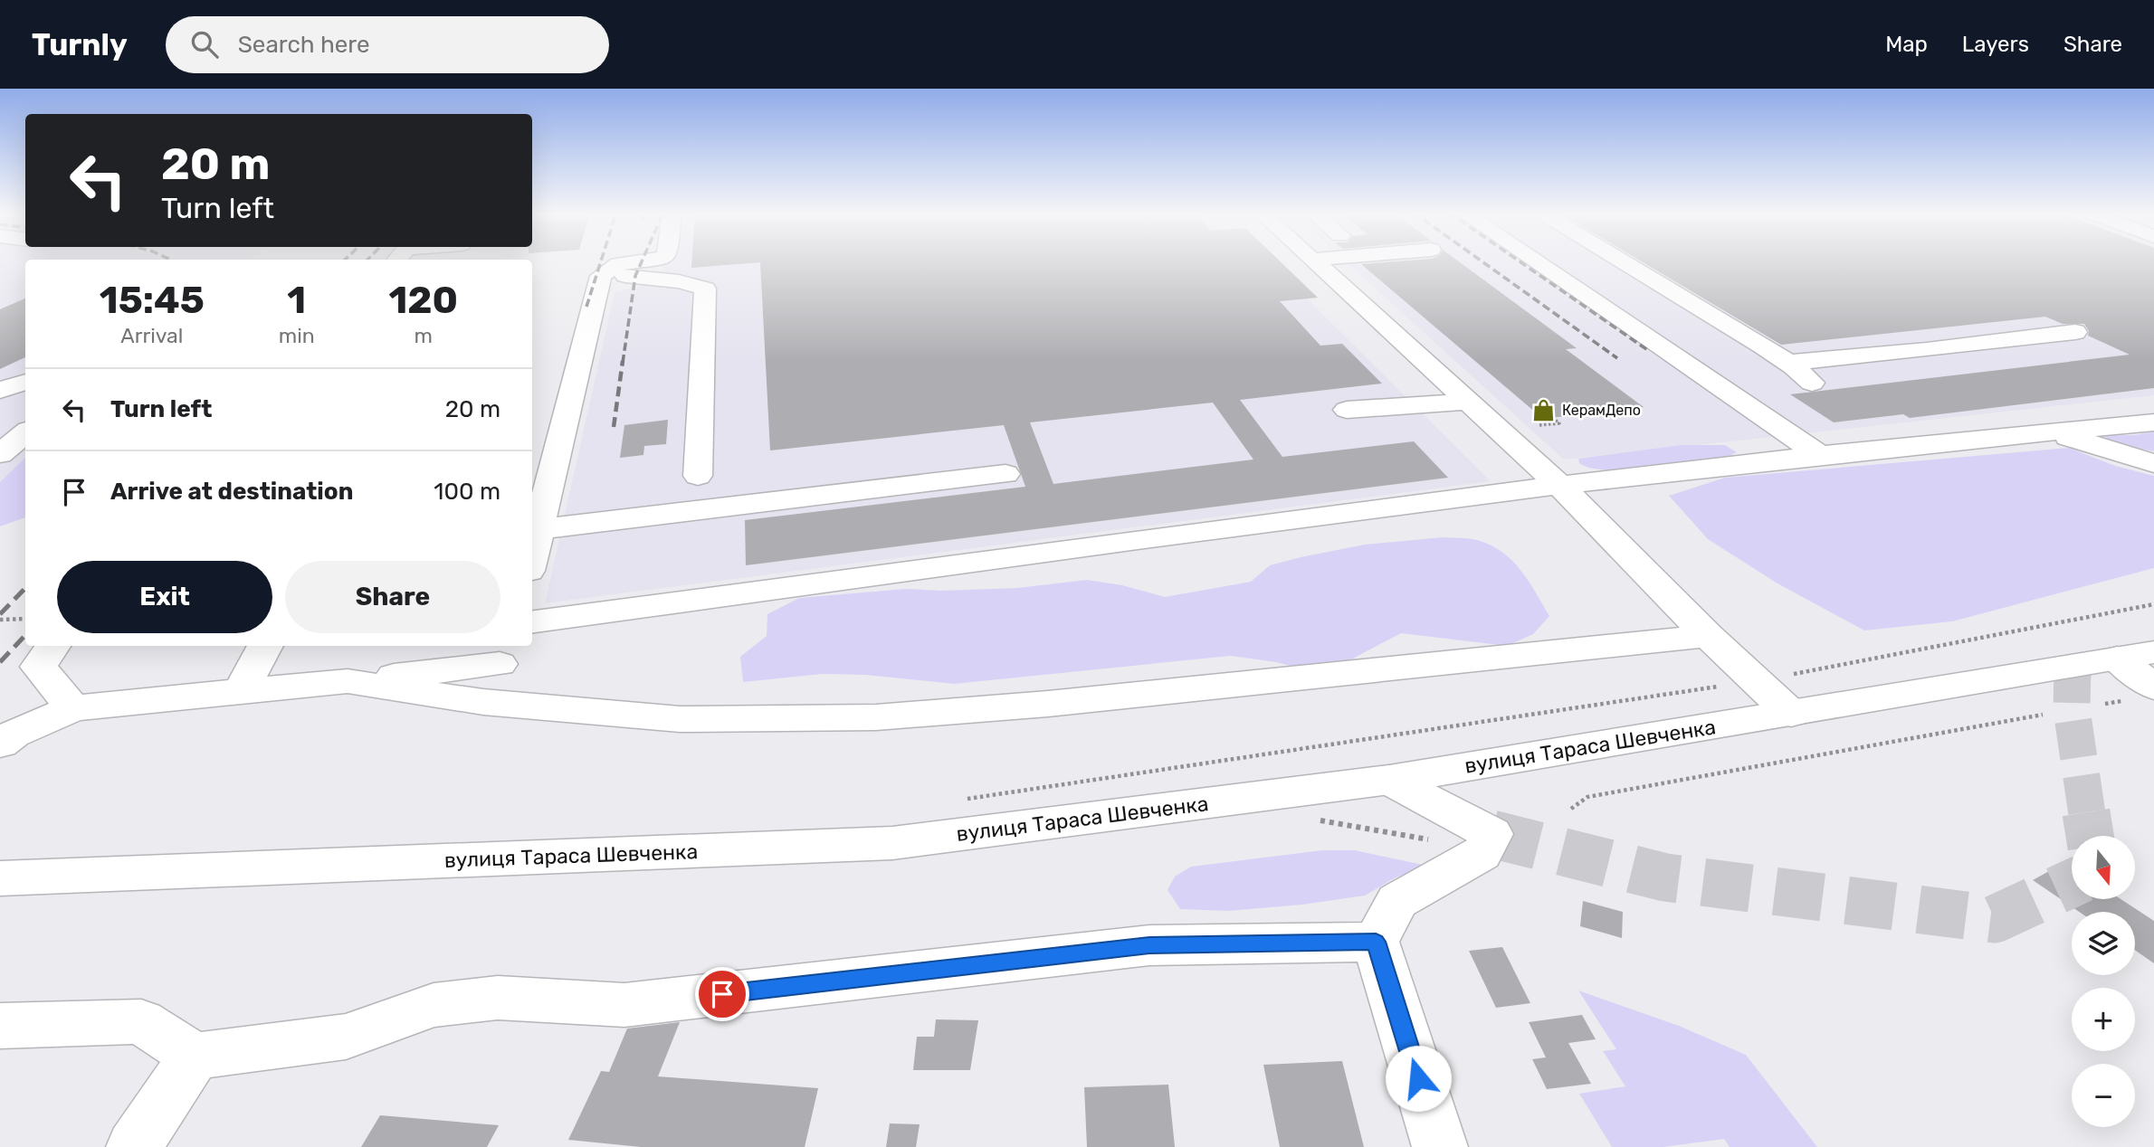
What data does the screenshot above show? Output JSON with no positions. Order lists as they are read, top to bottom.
{
  "streets": {
    "main road": ["вулиця Тараса Шевченка"]
  },
  "places": {
    "shop": ["КерамДепо"]
  },
  "north": "bottom",
  "page": {
    "header": "Turnly",
    "search": "Search here",
    "nav": ["Map", "Layers", "Share"],
    "turn": ["20 m", "Turn left"],
    "eta": [
      "15:45",
      "Arrival",
      "1",
      "min",
      "120",
      "m"
    ],
    "list": [
      {
        "name": "Turn left",
        "value": "20 m"
      },
      {
        "name": "Arrive at destination",
        "value": "100 m"
      }
    ],
    "buttons": ["Exit", "Share"],
    "map_buttons": ["+", "−"]
  }
}
